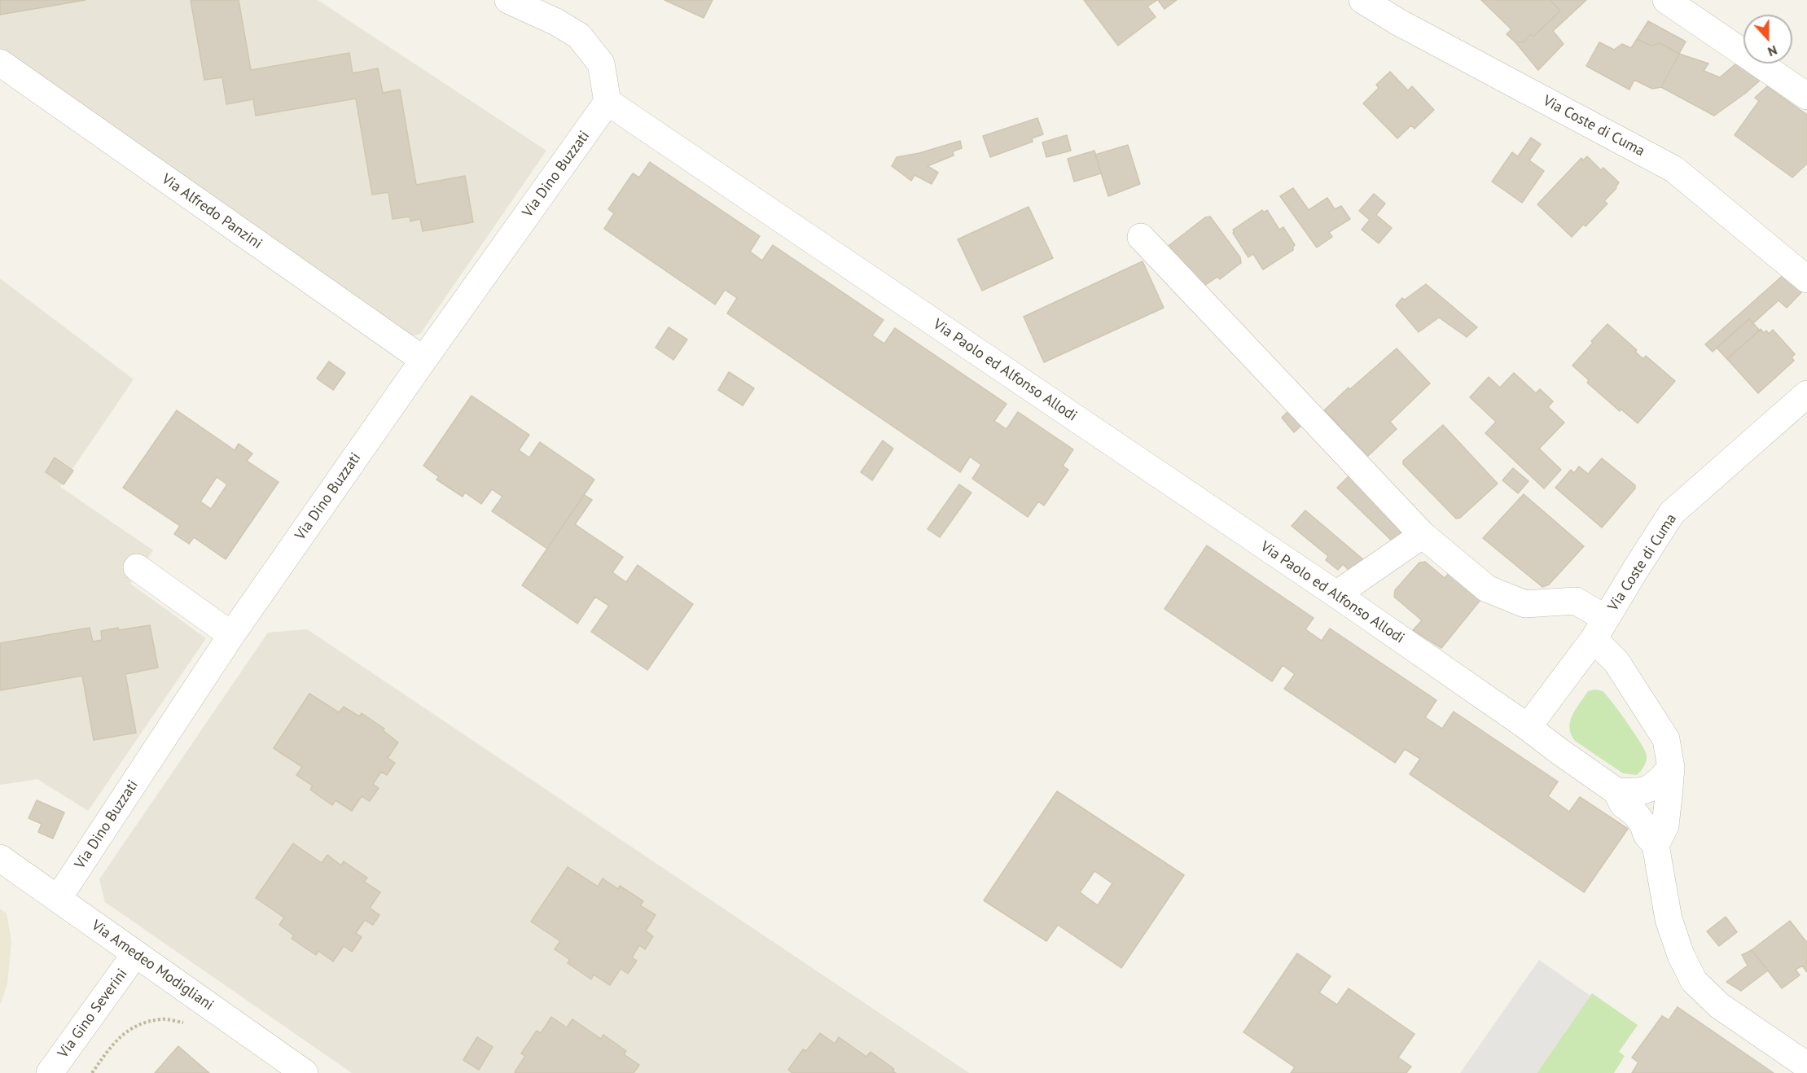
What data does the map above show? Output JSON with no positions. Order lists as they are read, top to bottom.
{
  "streets": {
    "street": [
      "Via Coste di Cuma",
      "Via Dino Buzzati",
      "Via Alfredo Panzini",
      "Via Paolo ed Alfonso Allodi",
      "Via Amedeo Modigliani",
      "Via Gino Severini"
    ]
  },
  "crossings": [
    ["Via Dino Buzzati", "Via Alfredo Panzini"],
    ["Via Dino Buzzati", "Via Paolo ed Alfonso Allodi"],
    ["Via Dino Buzzati", "Via Amedeo Modigliani"],
    ["Via Amedeo Modigliani", "Via Gino Severini"]
  ],
  "north": "bottom"
}
